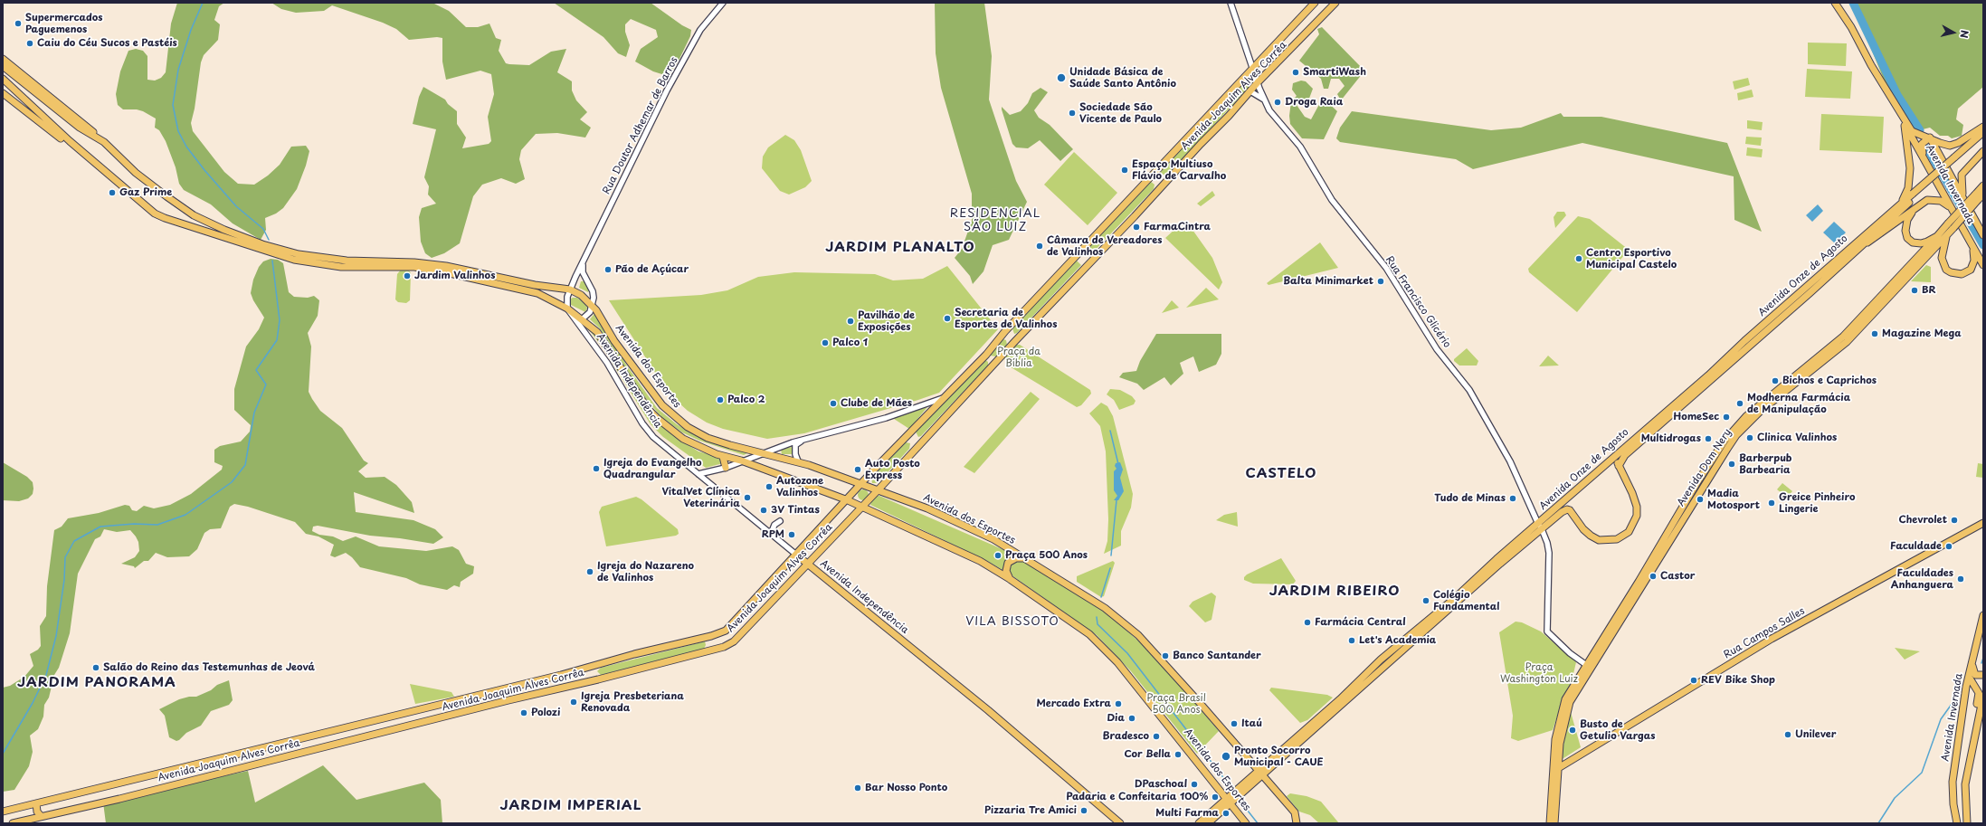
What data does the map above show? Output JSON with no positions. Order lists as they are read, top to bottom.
{
  "streets": {
    "main road": [
      "Avenida Joaquim Alves Corrêa",
      "Avenida Invernada",
      "Avenida Onze de Agosto",
      "Avenida dos Esportes",
      "Avenida Independência",
      "Avenida Dom Nery",
      "Rua Campos Salles"
    ],
    "street": ["Rua Doutor Adhemar de Barros", "Rua Francisco Glicério"]
  },
  "crossings": [
    ["Avenida Joaquim Alves Corrêa", "Rua Francisco Glicério"],
    ["Avenida Joaquim Alves Corrêa", "Avenida dos Esportes"],
    ["Avenida Joaquim Alves Corrêa", "Avenida Independência"],
    ["Rua Doutor Adhemar de Barros", "Avenida dos Esportes"],
    ["Avenida Onze de Agosto", "Rua Francisco Glicério"],
    ["Avenida Onze de Agosto", "Avenida dos Esportes"],
    ["Rua Francisco Glicério", "Avenida Dom Nery"],
    ["Avenida dos Esportes", "Avenida Independência"],
    ["Avenida Dom Nery", "Rua Campos Salles"]
  ],
  "districts": [
    "RESIDENCIAL SÃO LUIZ",
    "JARDIM PLANALTO",
    "CASTELO",
    "JARDIM RIBEIRO",
    "VILA BISSOTO",
    "JARDIM PANORAMA",
    "JARDIM IMPERIAL"
  ],
  "parks": ["Praça da Bíblia", "Praça Washington Luiz", "Praça Brasil 500 Anos"],
  "places": [
    "Supermercados Paguemenos",
    "Caiu do Céu Sucos e Pastéis",
    "SmartiWash",
    "Unidade Básica de Saúde Santo Antônio",
    "Droga Raia",
    "Sociedade São Vicente de Paulo",
    "Espaço Multiuso Flávio de Carvalho",
    "Gaz Prime",
    "FarmaCintra",
    "Câmara de Vereadores de Valinhos",
    "Centro Esportivo Municipal Castelo",
    "Pão de Açúcar",
    "Jardim Valinhos",
    "Balta Minimarket",
    "BR",
    "Secretaria de Esportes de Valinhos",
    "Pavilhão de Exposições",
    "Magazine Mega",
    "Palco 1",
    "Bichos e Caprichos",
    "Palco 2",
    "Clube de Mães",
    "Modherna Farmácia de Manipulação",
    "HomeSec",
    "Clinica Valinhos",
    "Multidrogas",
    "Barberpub Barbearia",
    "Igreja do Evangelho Quadrangular",
    "Auto Posto Express",
    "Autozone Valinhos",
    "VitalVet Clínica Veterinária",
    "Tudo de Minas",
    "Madia Motosport",
    "Greice Pinheiro Lingerie",
    "3V Tintas",
    "Chevrolet",
    "RPM",
    "Faculdade",
    "Praça 500 Anos",
    "Igreja do Nazareno de Valinhos",
    "Castor",
    "Faculdades Anhanguera",
    "Colégio Fundamental",
    "Farmácia Central",
    "Let's Academia",
    "Banco Santander",
    "Salão do Reino das Testemunhas de Jeová",
    "REV Bike Shop",
    "Igreja Presbeteriana Renovada",
    "Mercado Extra",
    "Polozi",
    "Dia",
    "Itaú",
    "Busto de Getulio Vargas",
    "Unilever",
    "Bradesco",
    "Cor Bella",
    "Pronto Socorro Municipal - CAUE",
    "DPaschoal",
    "Bar Nosso Ponto",
    "Padaria e Confeitaria 100%",
    "Pizzaria Tre Amici",
    "Multi Farma"
  ],
  "north": "right"
}
